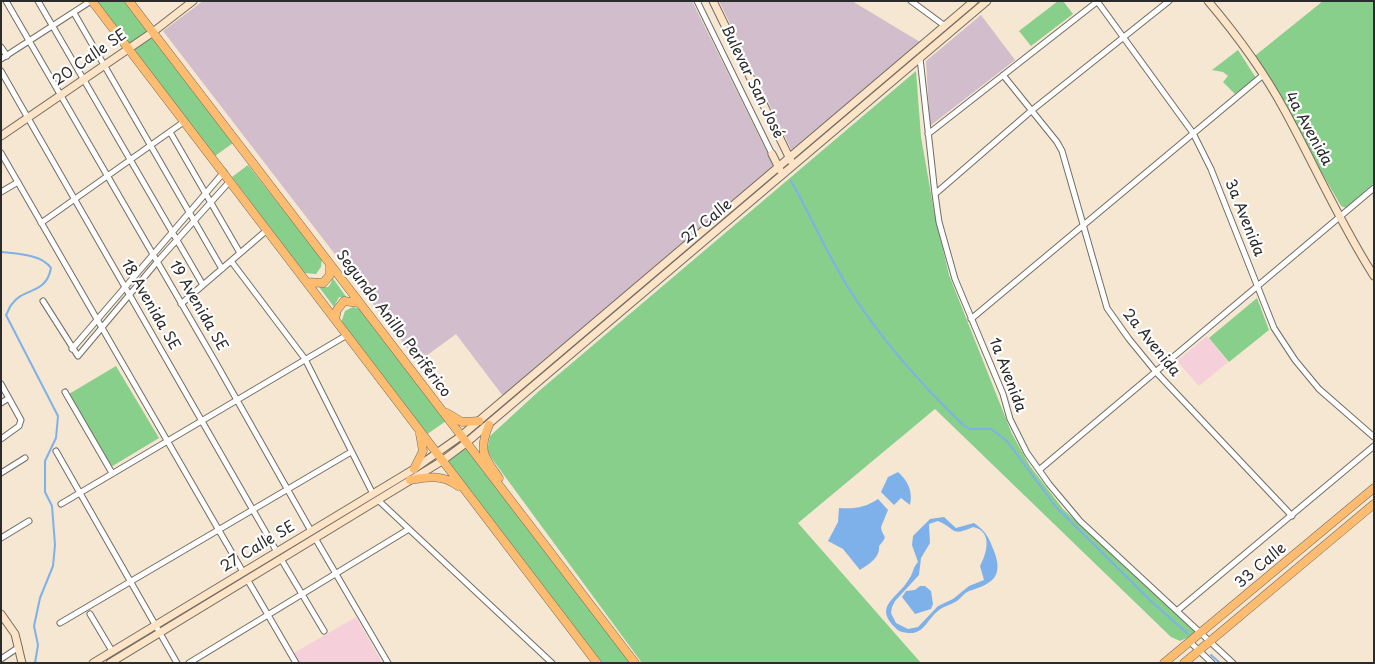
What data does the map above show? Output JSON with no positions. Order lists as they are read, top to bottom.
{
  "streets": {
    "main road": [
      "20 Calle SE",
      "Bulevar San José",
      "4a Avenida",
      "27 Calle",
      "Segundo Anillo Periférico",
      "27 Calle SE",
      "33 Calle"
    ],
    "street": [
      "3a Avenida",
      "18 Avenida SE",
      "19 Avenida SE",
      "2a Avenida",
      "1a Avenida"
    ]
  },
  "crossings": [
    ["20 Calle SE", "18 Avenida SE"],
    ["20 Calle SE", "19 Avenida SE"],
    ["20 Calle SE", "Segundo Anillo Periférico"],
    ["Bulevar San José", "27 Calle"],
    ["27 Calle", "Segundo Anillo Periférico"],
    ["27 Calle", "1a Avenida"],
    ["27 Calle", "27 Calle SE"],
    ["18 Avenida SE", "27 Calle SE"],
    ["19 Avenida SE", "27 Calle SE"],
    ["1a Avenida", "33 Calle"]
  ]
}
